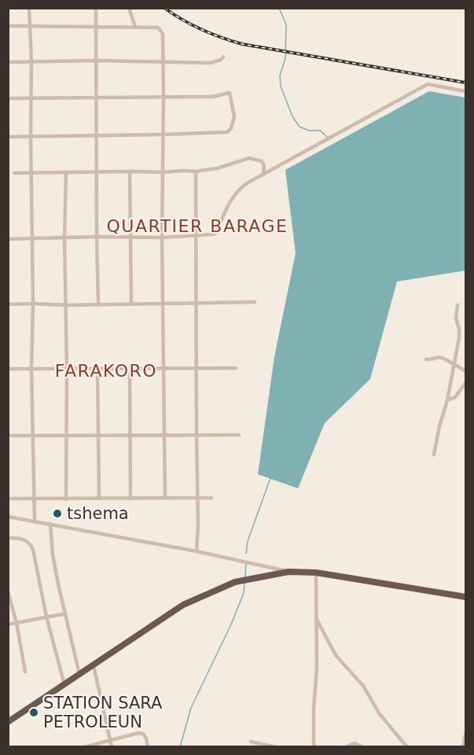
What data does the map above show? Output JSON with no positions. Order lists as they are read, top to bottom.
{
  "districts": ["QUARTIER BARAGE", "FARAKORO"],
  "places": ["tshema", "STATION SARA PETROLEUN"]
}
